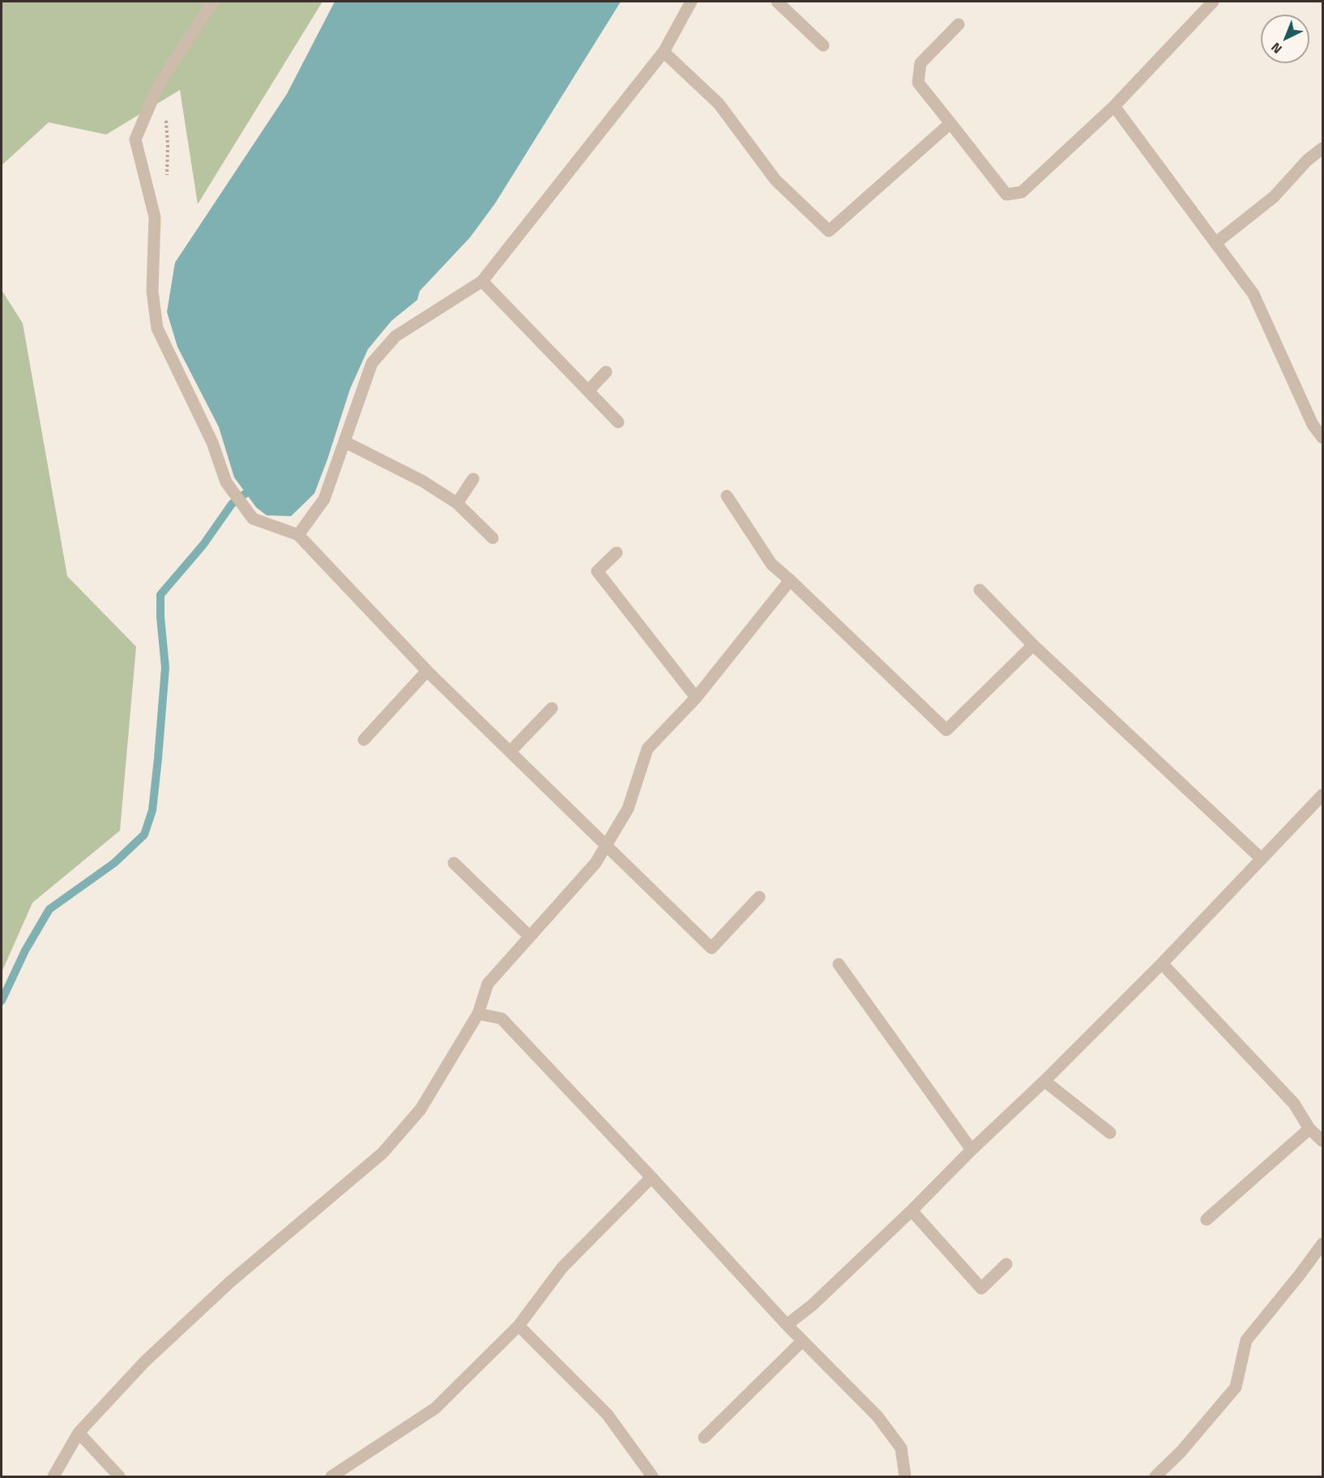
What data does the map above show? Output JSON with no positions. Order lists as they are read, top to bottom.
{
  "north": "bottom left"
}
